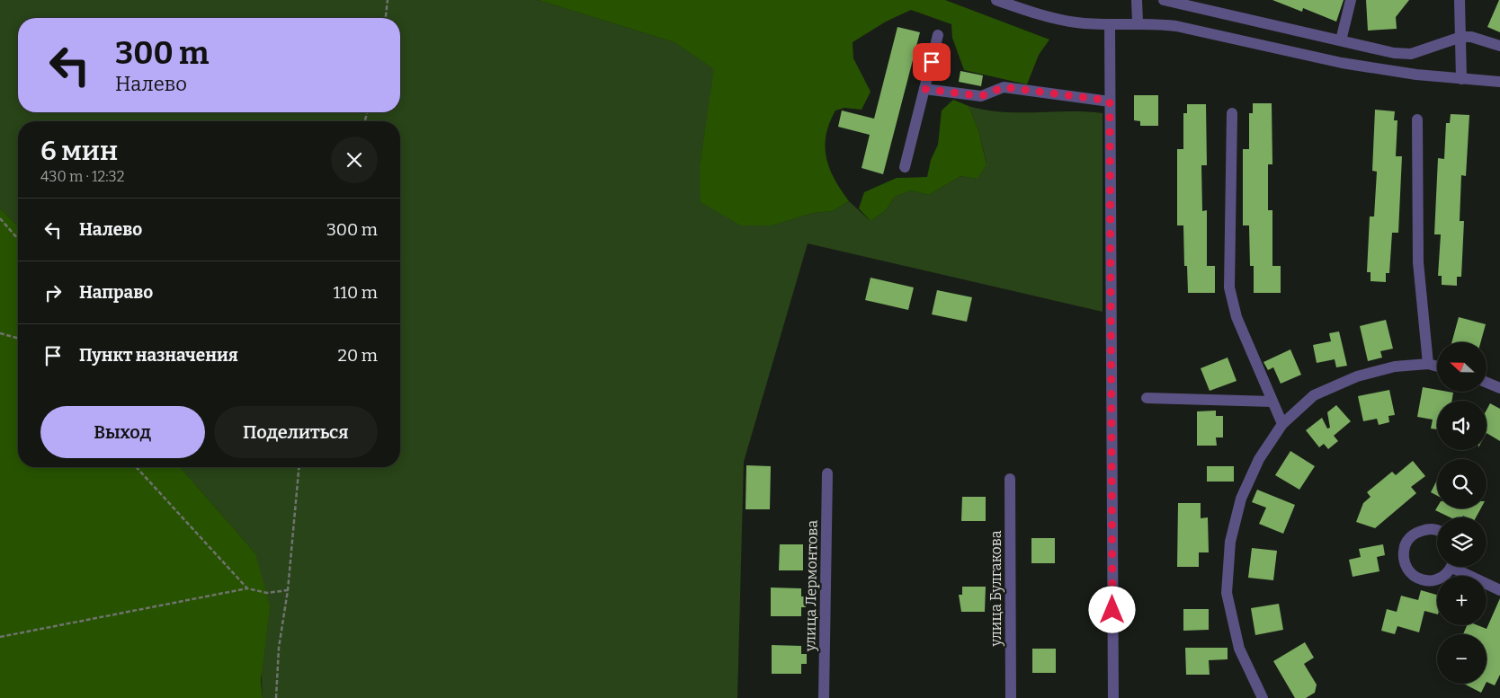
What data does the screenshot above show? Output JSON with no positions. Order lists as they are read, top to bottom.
{
  "streets": {
    "street": ["улица Лермонтова", "улица Булгакова"]
  },
  "north": "left",
  "page": {
    "turn": ["300 m", "Налево"],
    "heading": ["6 мин", "430 m · 12:32"],
    "list": [
      {
        "name": "Налево",
        "value": "300 m"
      },
      {
        "name": "Направо",
        "value": "110 m"
      },
      {
        "name": "Пункт назначения",
        "value": "20 m"
      }
    ],
    "map_buttons": ["+", "−"],
    "buttons": ["Выход", "Поделиться"]
  }
}
